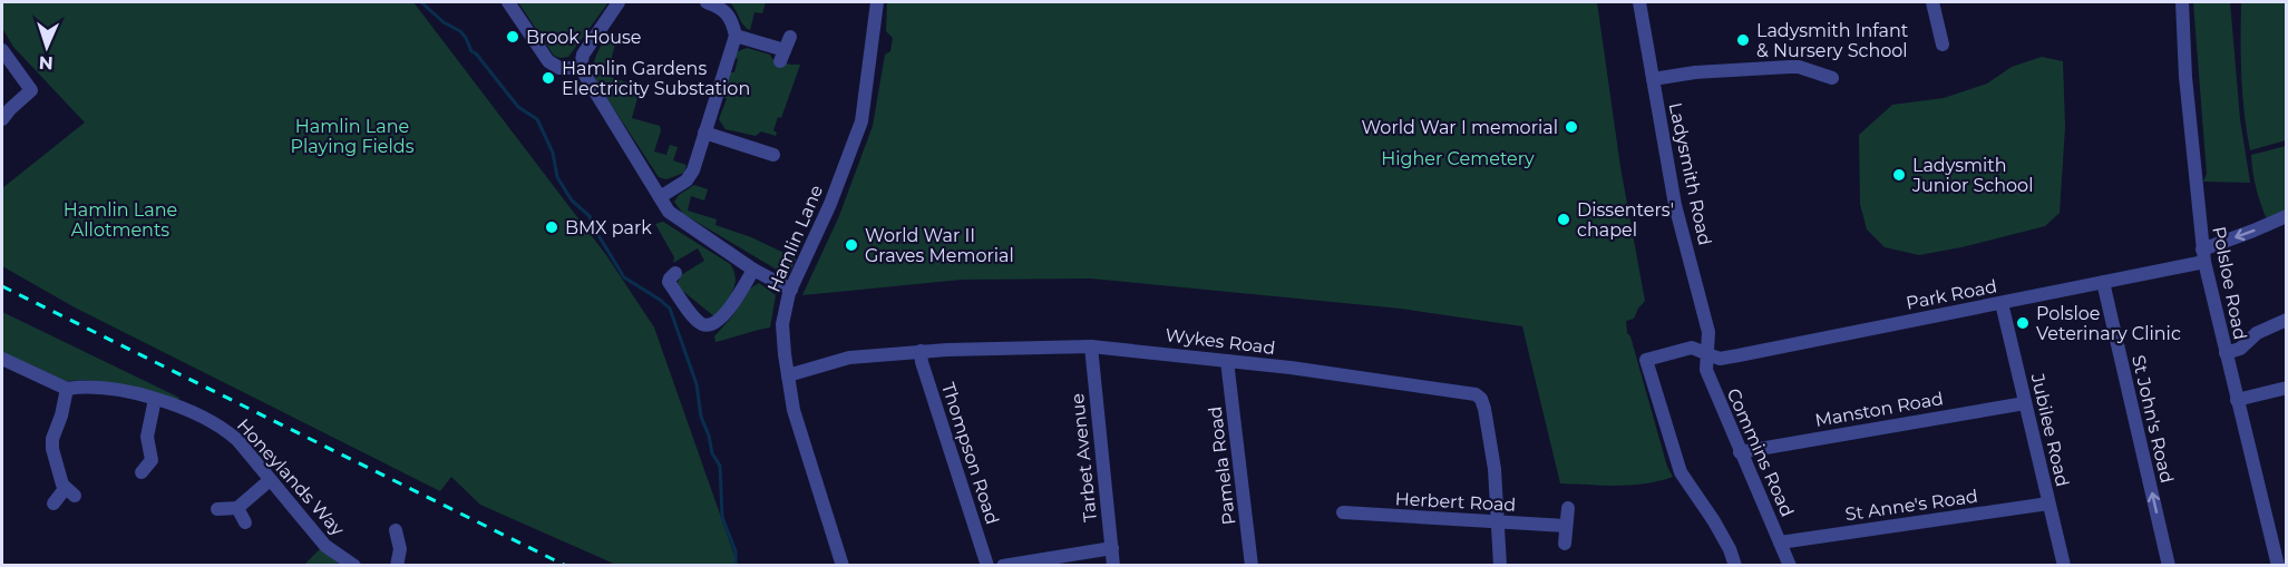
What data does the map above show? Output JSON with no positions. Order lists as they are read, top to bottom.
{
  "streets": {
    "street": [
      "Ladysmith Road",
      "Hamlin Lane",
      "Polsloe Road",
      "Park Road",
      "Wykes Road",
      "Manston Road",
      "St John's Road",
      "Jubilee Road",
      "Commins Road",
      "Thompson Road",
      "Tarbet Avenue",
      "Pamela Road",
      "Honeylands Way",
      "Herbert Road",
      "St Anne's Road"
    ]
  },
  "crossings": [
    ["Ladysmith Road", "Park Road"],
    ["Ladysmith Road", "Commins Road"],
    ["Hamlin Lane", "Wykes Road"],
    ["Polsloe Road", "Park Road"],
    ["Park Road", "St John's Road"],
    ["Park Road", "Jubilee Road"],
    ["Park Road", "Commins Road"],
    ["Wykes Road", "Thompson Road"],
    ["Wykes Road", "Tarbet Avenue"],
    ["Wykes Road", "Pamela Road"],
    ["Wykes Road", "Herbert Road"],
    ["Manston Road", "Jubilee Road"],
    ["Manston Road", "Commins Road"],
    ["Jubilee Road", "St Anne's Road"],
    ["Commins Road", "St Anne's Road"]
  ],
  "one_way": ["St John's Road"],
  "parks": ["Hamlin Lane Playing Fields", "Higher Cemetery", "Hamlin Lane Allotments"],
  "places": [
    "Brook House",
    "Ladysmith Infant & Nursery School",
    "Hamlin Gardens Electricity Substation",
    "World War I memorial",
    "Ladysmith Junior School",
    "Dissenters' chapel",
    "BMX park",
    "World War II Graves Memorial",
    "Polsloe Veterinary Clinic"
  ],
  "north": "bottom"
}
